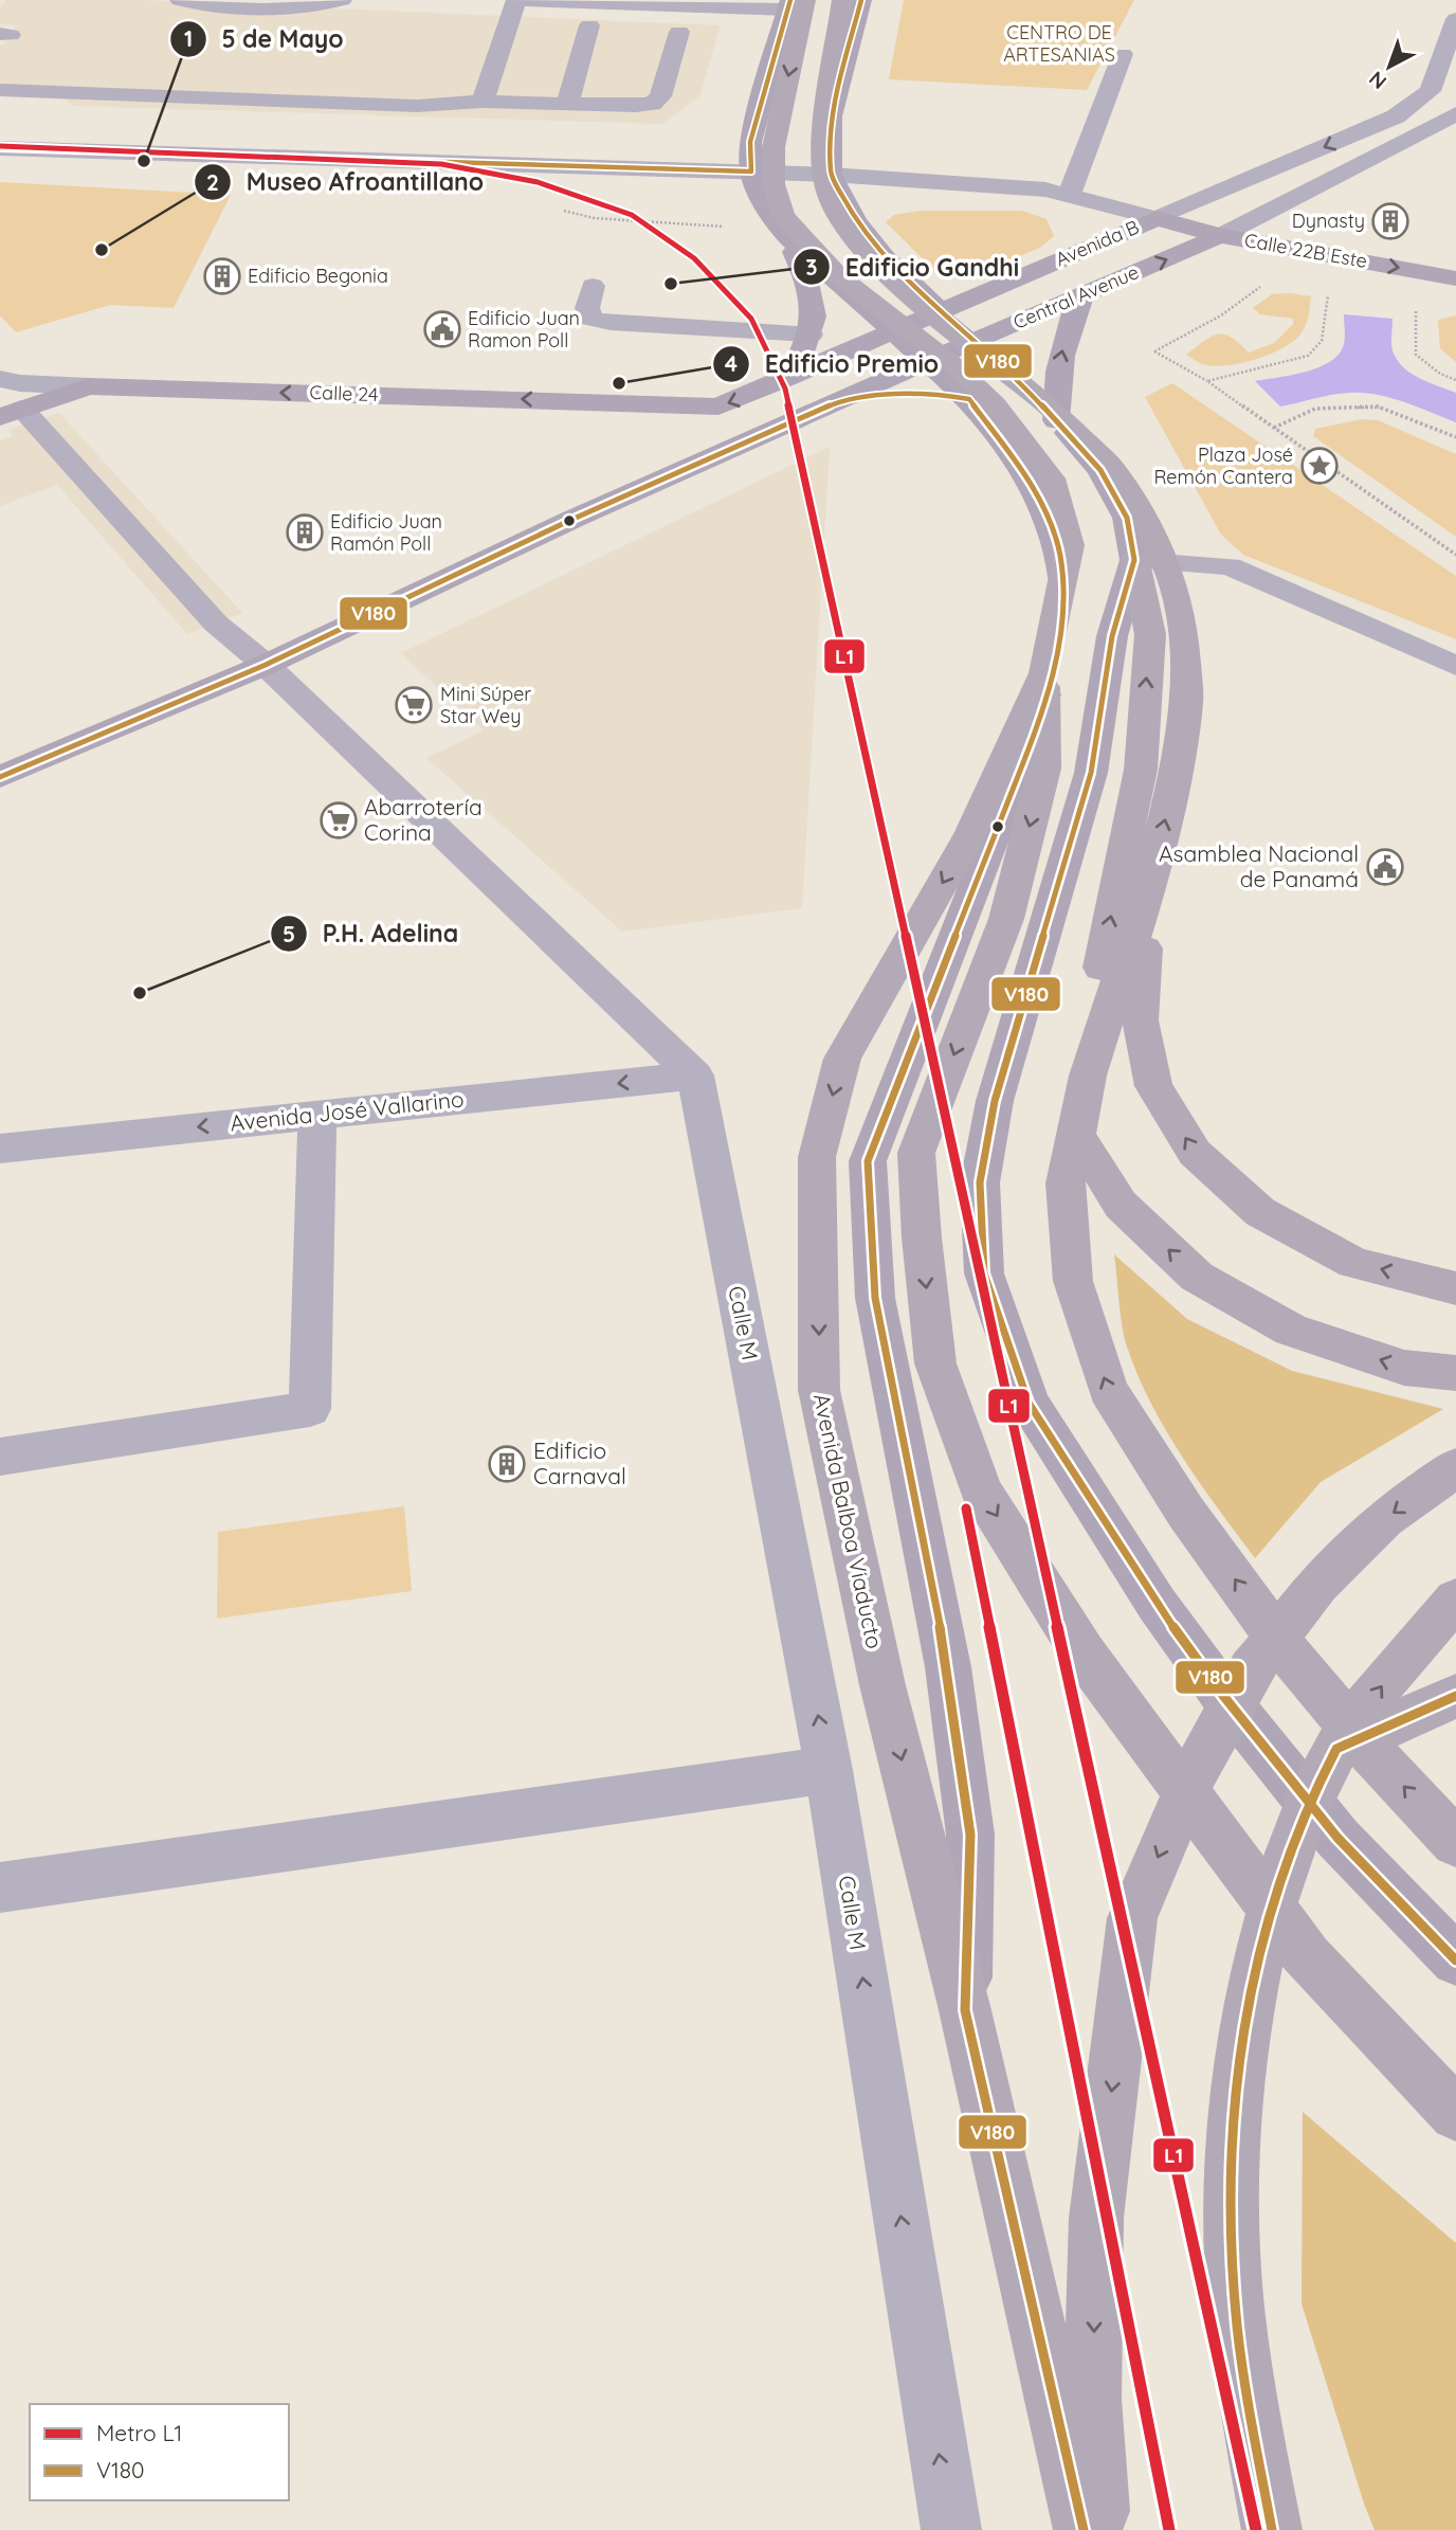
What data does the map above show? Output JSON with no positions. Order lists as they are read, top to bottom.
{
  "streets": {
    "highway": ["Avenida Balboa Viaducto"],
    "main road": [
      "Avenida B",
      "Calle 22B Este",
      "Central Avenue",
      "Calle 24"
    ],
    "street": ["Avenida José Vallarino", "Calle M"]
  },
  "crossings": [
    ["Avenida B", "Calle 22B Este"],
    ["Avenida B", "Calle 24"],
    ["Calle 22B Este", "Central Avenue"],
    ["Avenida José Vallarino", "Calle M"]
  ],
  "one_way": [
    "Avenida B",
    "Calle 22B Este",
    "Calle 24",
    "Avenida José Vallarino",
    "Calle M"
  ],
  "parks": ["CENTRO DE ARTESANIAS"],
  "places": {
    "other": [
      "5 de Mayo",
      "Museo Afroantillano",
      "Edificio Gandhi",
      "Edificio Premio",
      "P.H. Adelina"
    ],
    "building": [
      "Dynasty",
      "Edificio Begonia",
      "Edificio Juan Ramón Poll",
      "Edificio Carnaval"
    ],
    "public building": ["Edificio Juan Ramon Poll", "Asamblea Nacional de Panamá"],
    "place": ["Plaza José Remón Cantera"],
    "supermarket": ["Mini Súper Star Wey", "Abarrotería Corina"]
  },
  "lines": ["transit line V180", "metro line L1"],
  "legend": ["Metro L1", "V180"],
  "north": "bottom left"
}
